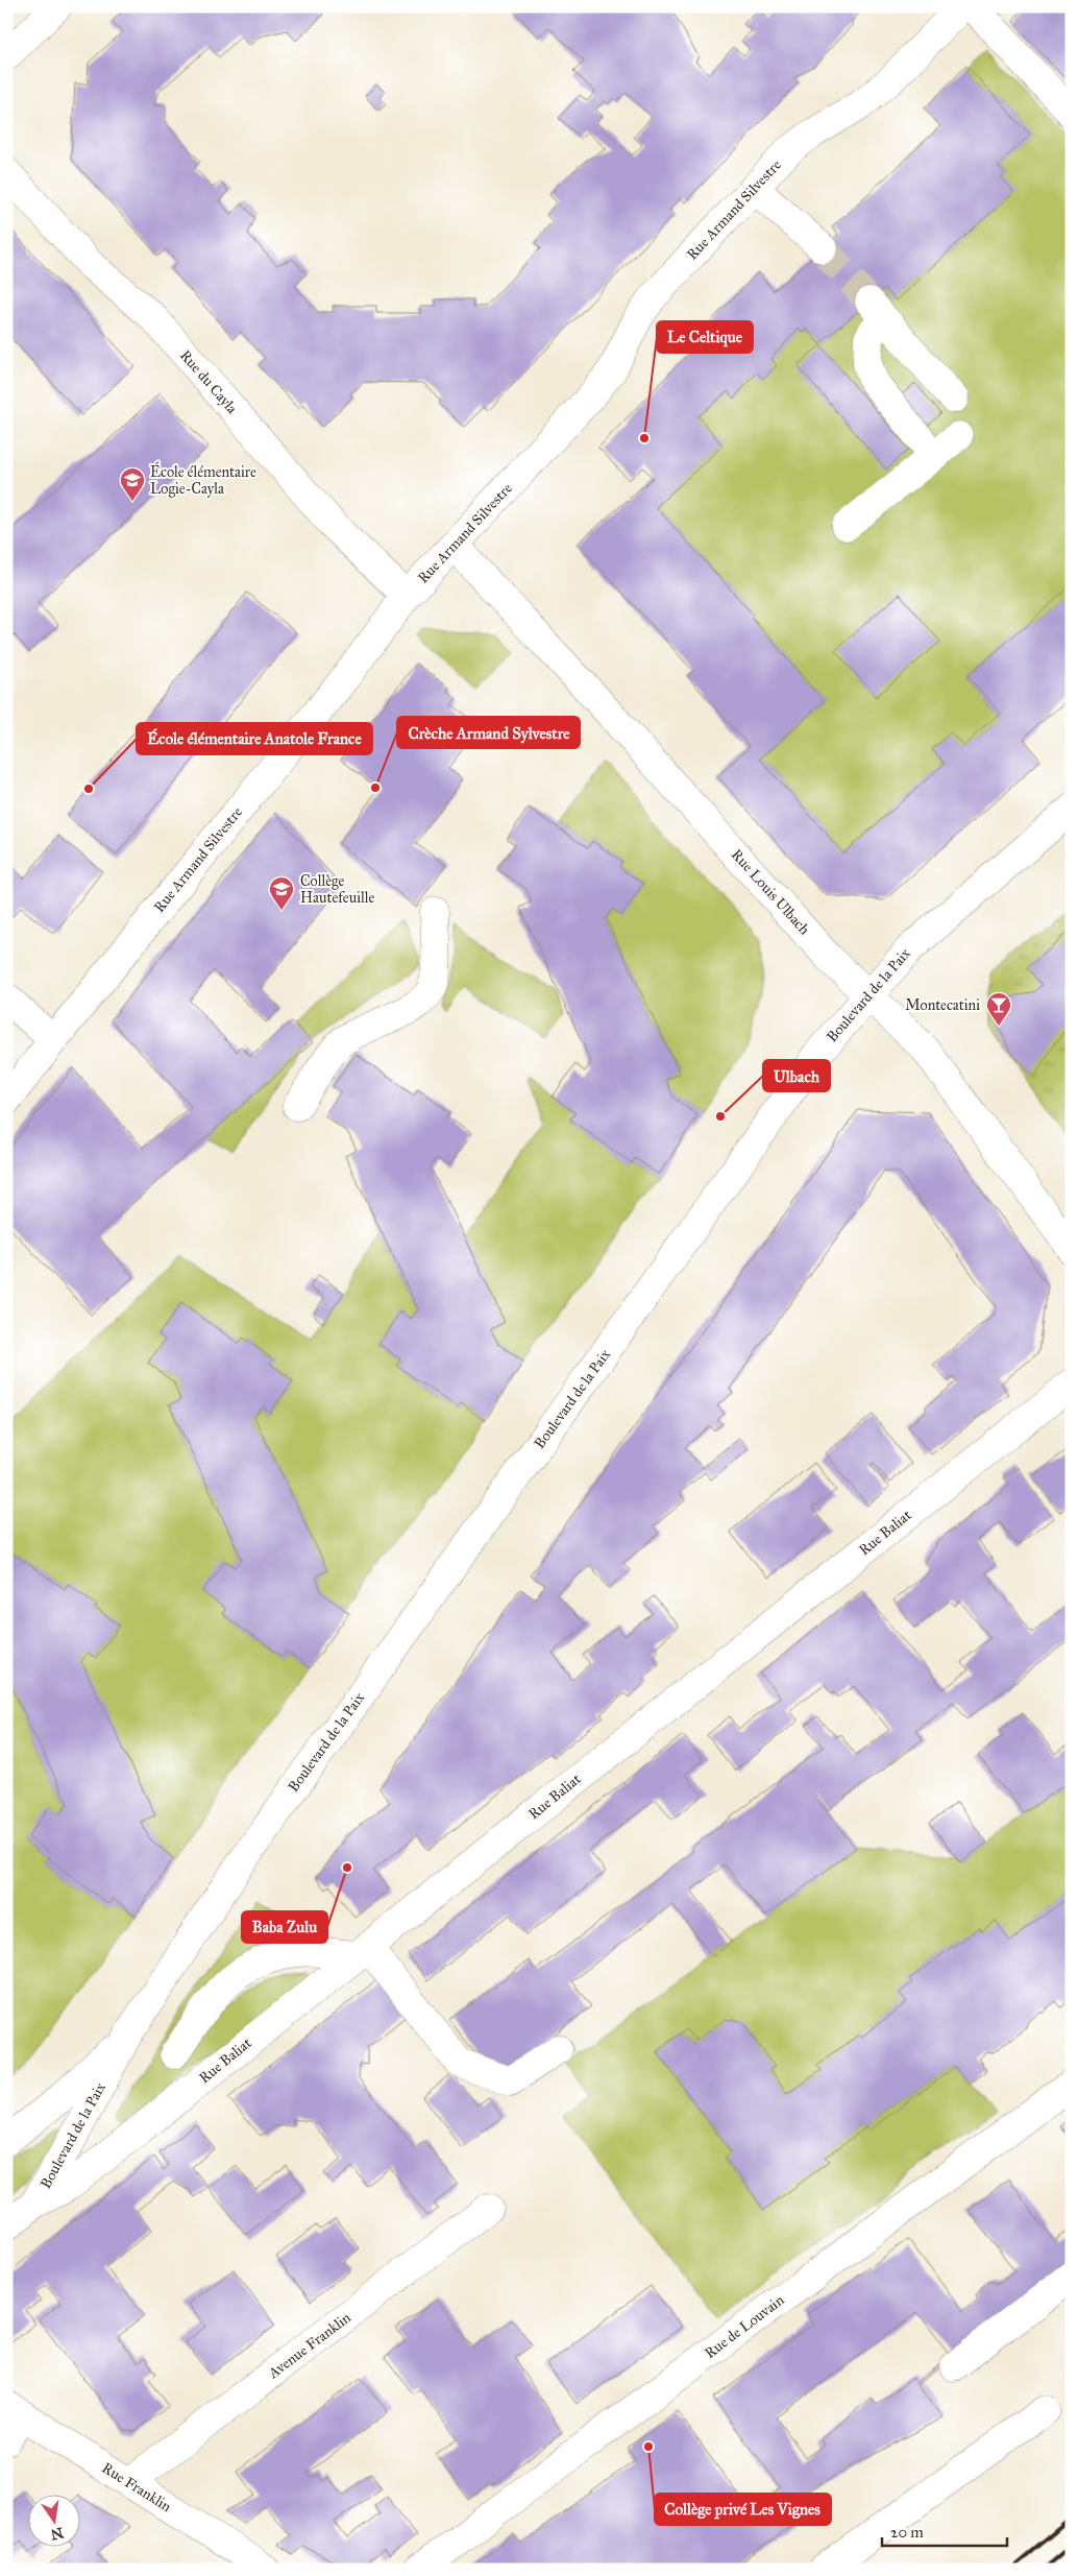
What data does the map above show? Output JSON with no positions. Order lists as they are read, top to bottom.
{
  "streets": {
    "street": [
      "Rue Armand Silvestre",
      "Rue du Cayla",
      "Rue Louis Ulbach",
      "Boulevard de la Paix",
      "Rue Baliat",
      "Rue de Louvain",
      "Avenue Franklin",
      "Rue Franklin"
    ]
  },
  "crossings": [
    ["Rue Armand Silvestre", "Rue du Cayla"],
    ["Rue Armand Silvestre", "Rue Louis Ulbach"],
    ["Rue Louis Ulbach", "Boulevard de la Paix"],
    ["Boulevard de la Paix", "Rue Baliat"],
    ["Avenue Franklin", "Rue Franklin"]
  ],
  "places": {
    "other": [
      "Le Celtique",
      "Crèche Armand Sylvestre",
      "École élémentaire Anatole France",
      "Ulbach",
      "Baba Zulu",
      "Collège privé Les Vignes"
    ],
    "school or university": ["École élémentaire Logie-Cayla", "Collège Hautefeuille"],
    "bar": ["Montecatini"]
  },
  "scale_bar": "20 m",
  "north": "bottom"
}
